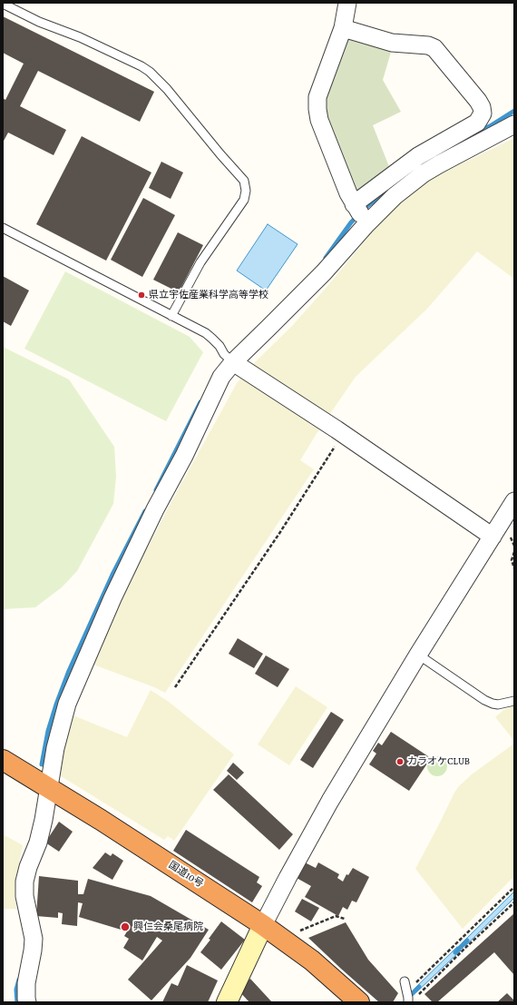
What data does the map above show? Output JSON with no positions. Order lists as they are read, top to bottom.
{
  "streets": {
    "highway": ["国道10号"]
  },
  "places": ["県立宇佐産業科学高等学校", "カラオケCLUB", "興仁会桑尾病院"]
}
